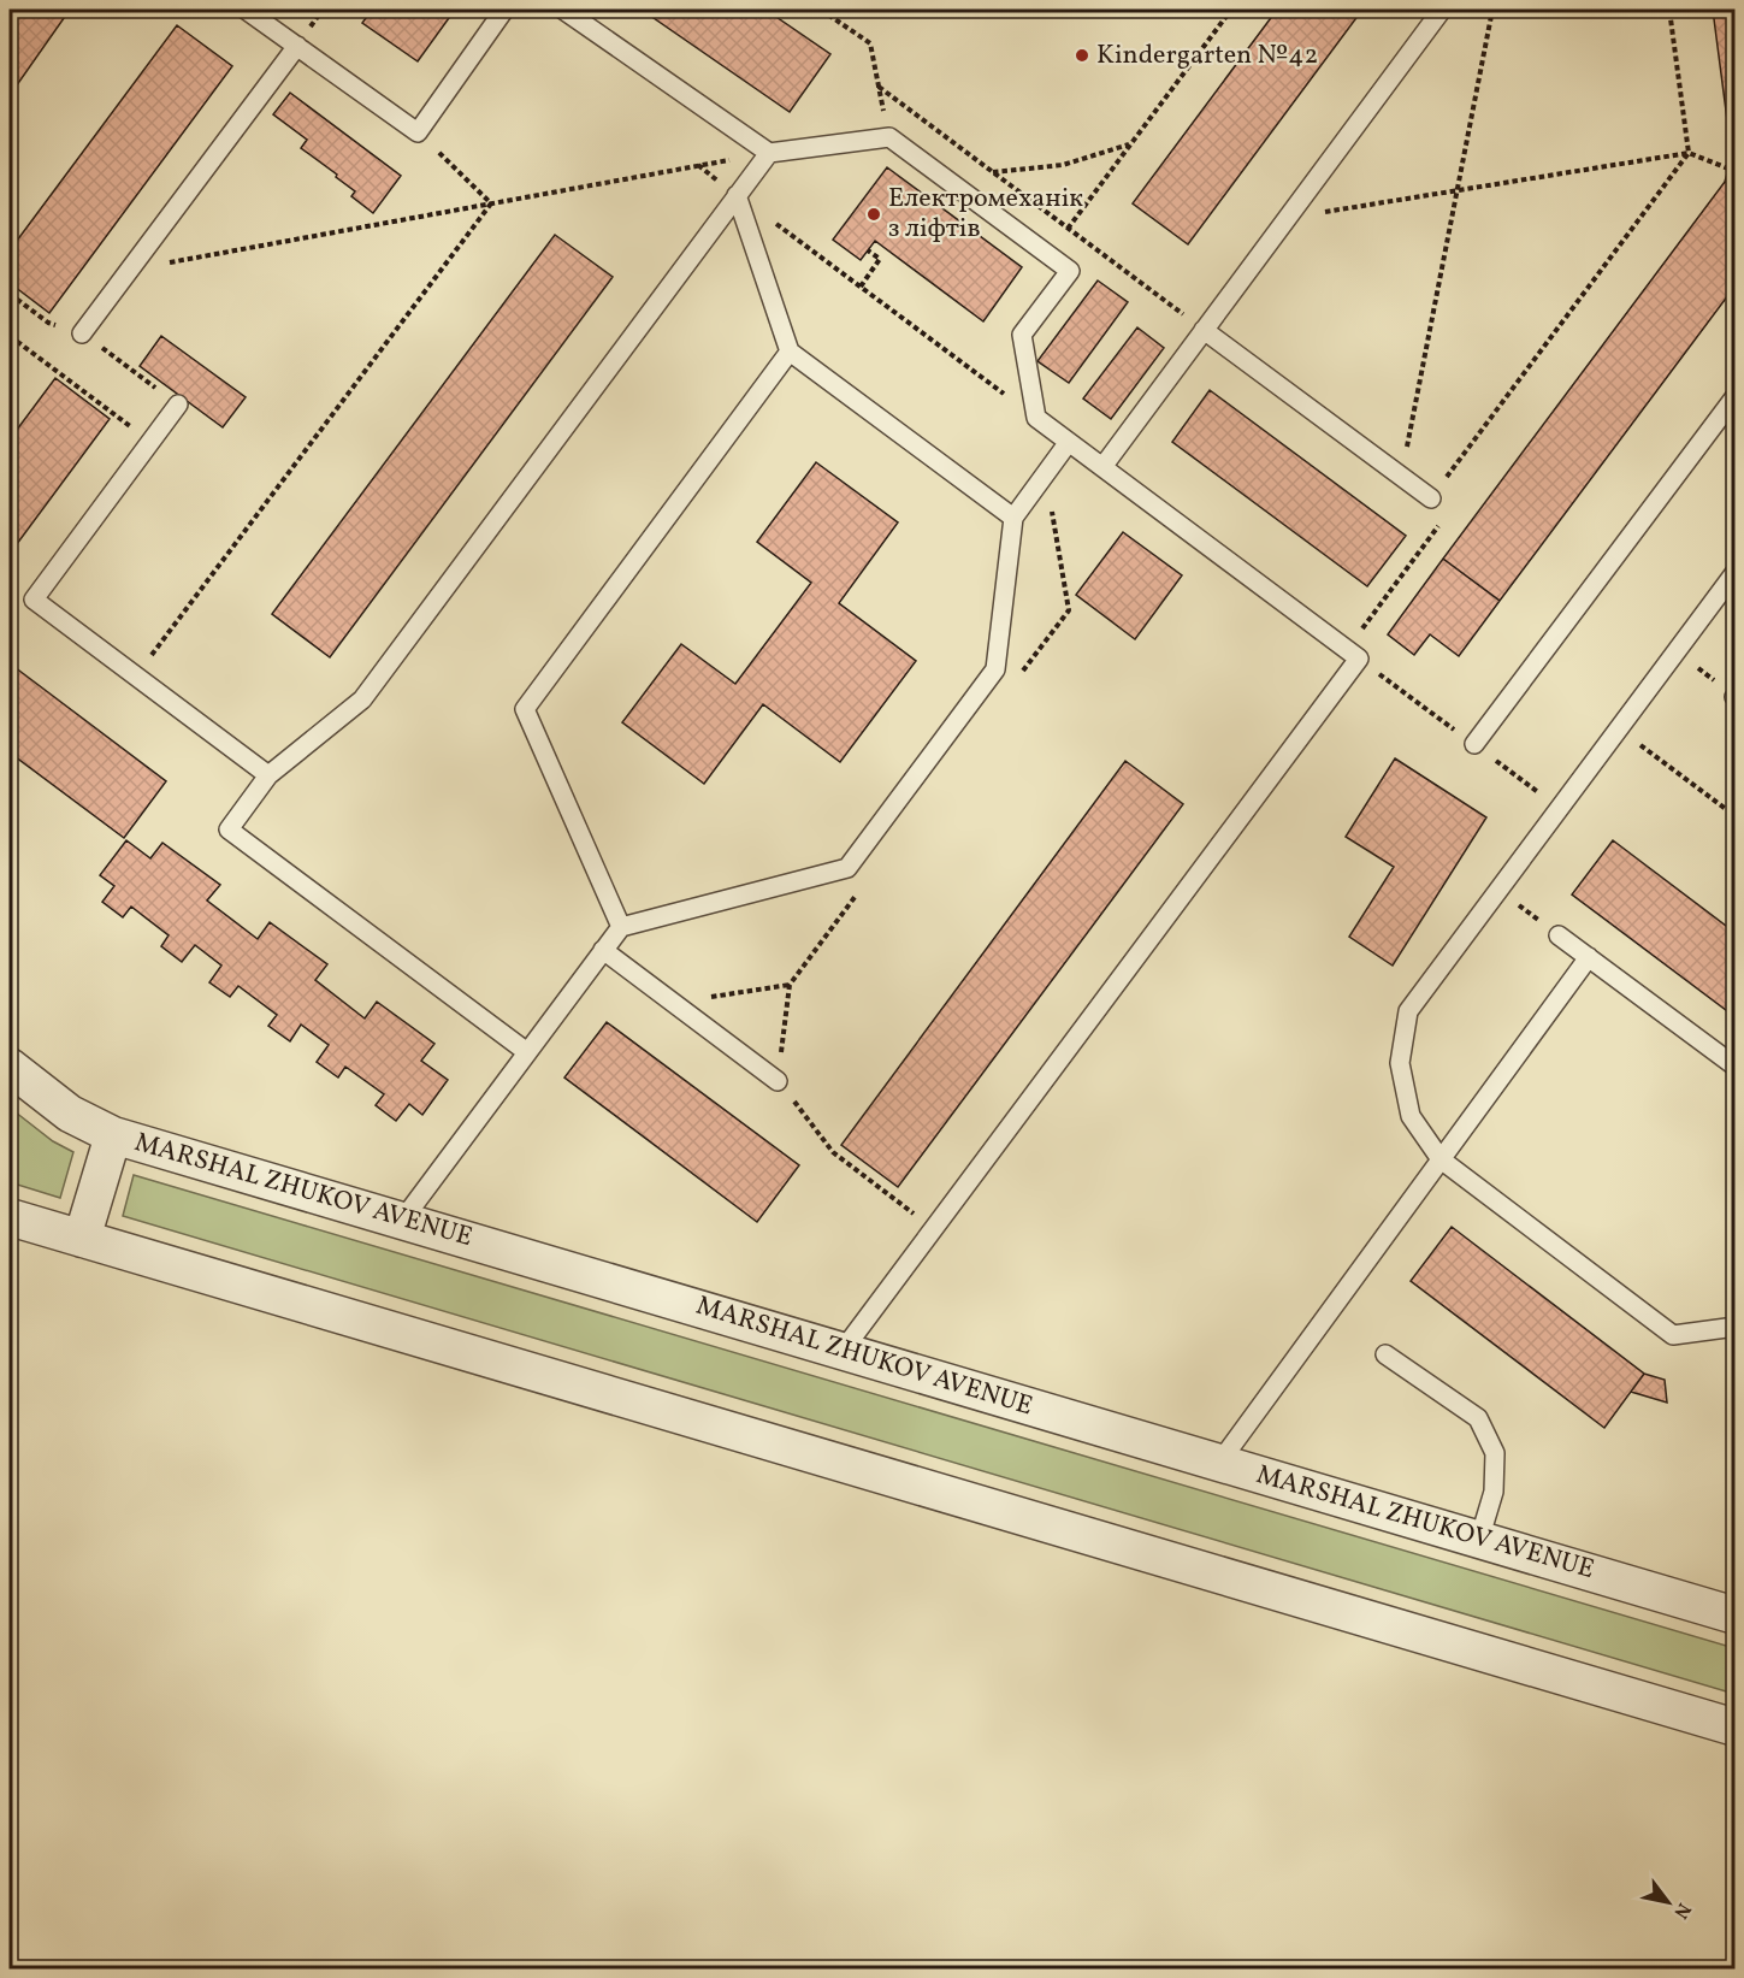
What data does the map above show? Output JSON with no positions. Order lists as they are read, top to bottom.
{
  "streets": {
    "street": ["MARSHAL ZHUKOV AVENUE"]
  },
  "places": ["Kindergarten №42", "Електромеханік з ліфтів"],
  "north": "bottom right"
}
